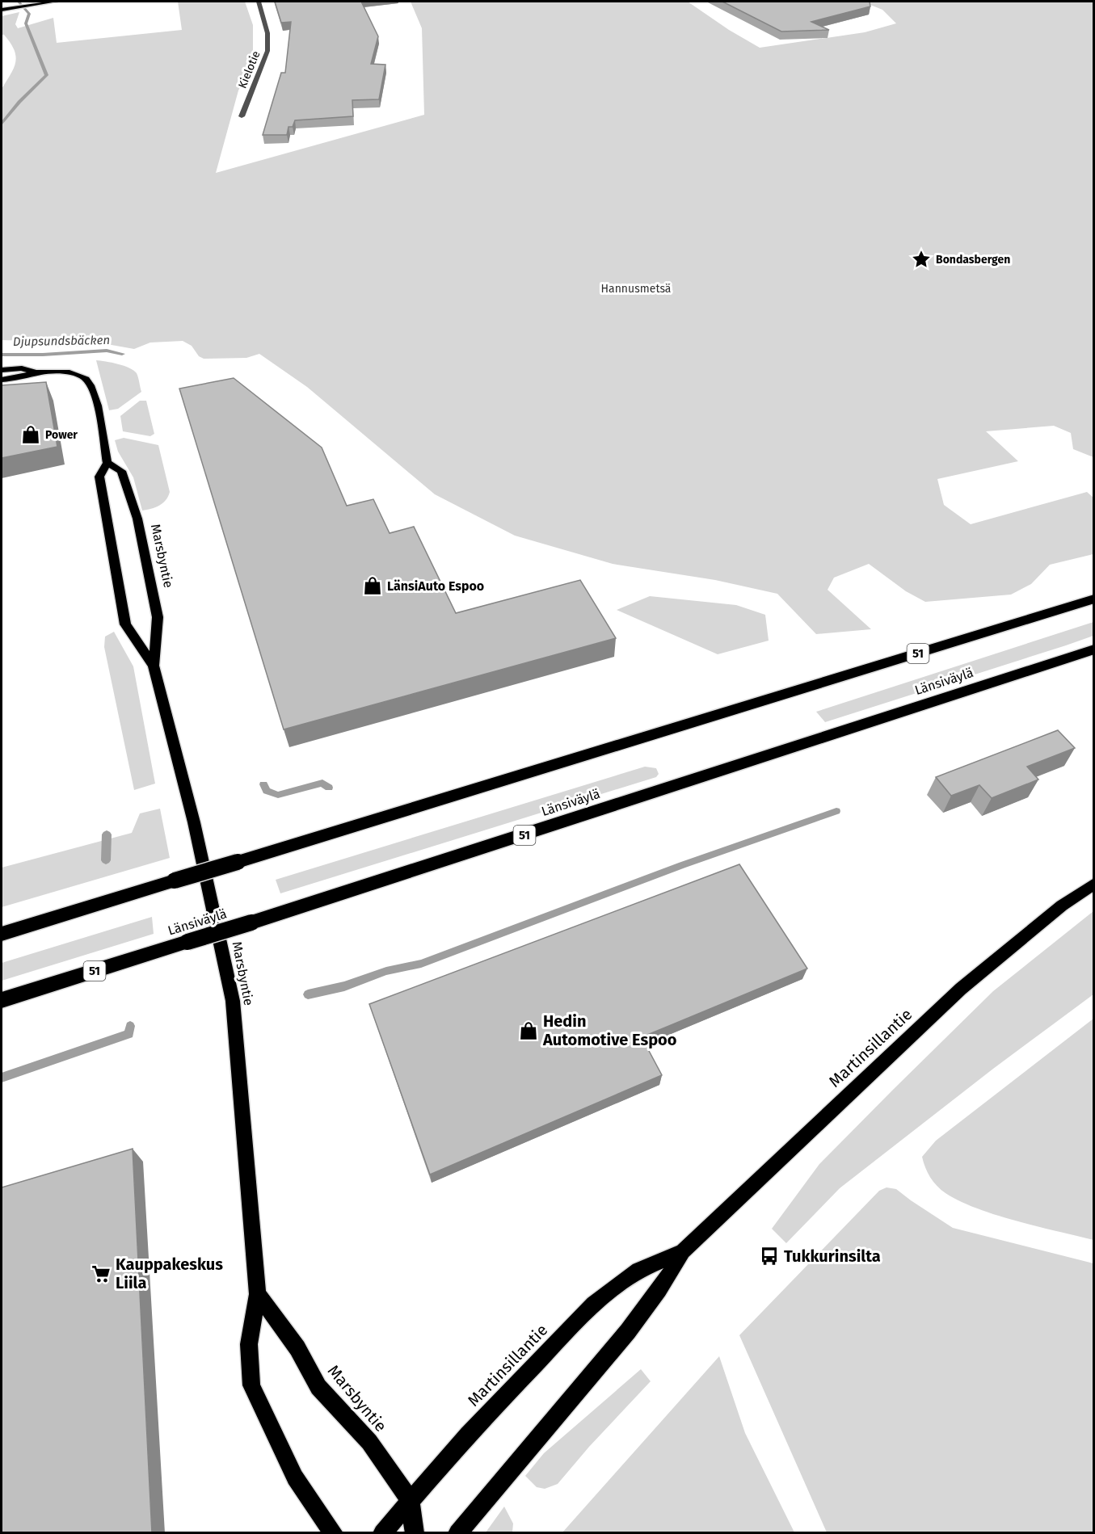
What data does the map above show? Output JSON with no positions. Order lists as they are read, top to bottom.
{
  "streets": {
    "highway": ["51", "Länsiväylä"],
    "main road": ["Marsbyntie", "Martinsillantie"],
    "street": ["Kielotie"]
  },
  "crossings": [
    ["Marsbyntie", "Martinsillantie"]
  ],
  "water": ["Djupsundsbäcken"],
  "parks": ["Hannusmetsä"],
  "places": {
    "place": ["Bondasbergen"],
    "shop": ["Power", "LänsiAuto Espoo", "Hedin Automotive Espoo"],
    "bus stop": ["Tukkurinsilta"],
    "supermarket": ["Kauppakeskus Liila"]
  }
}
